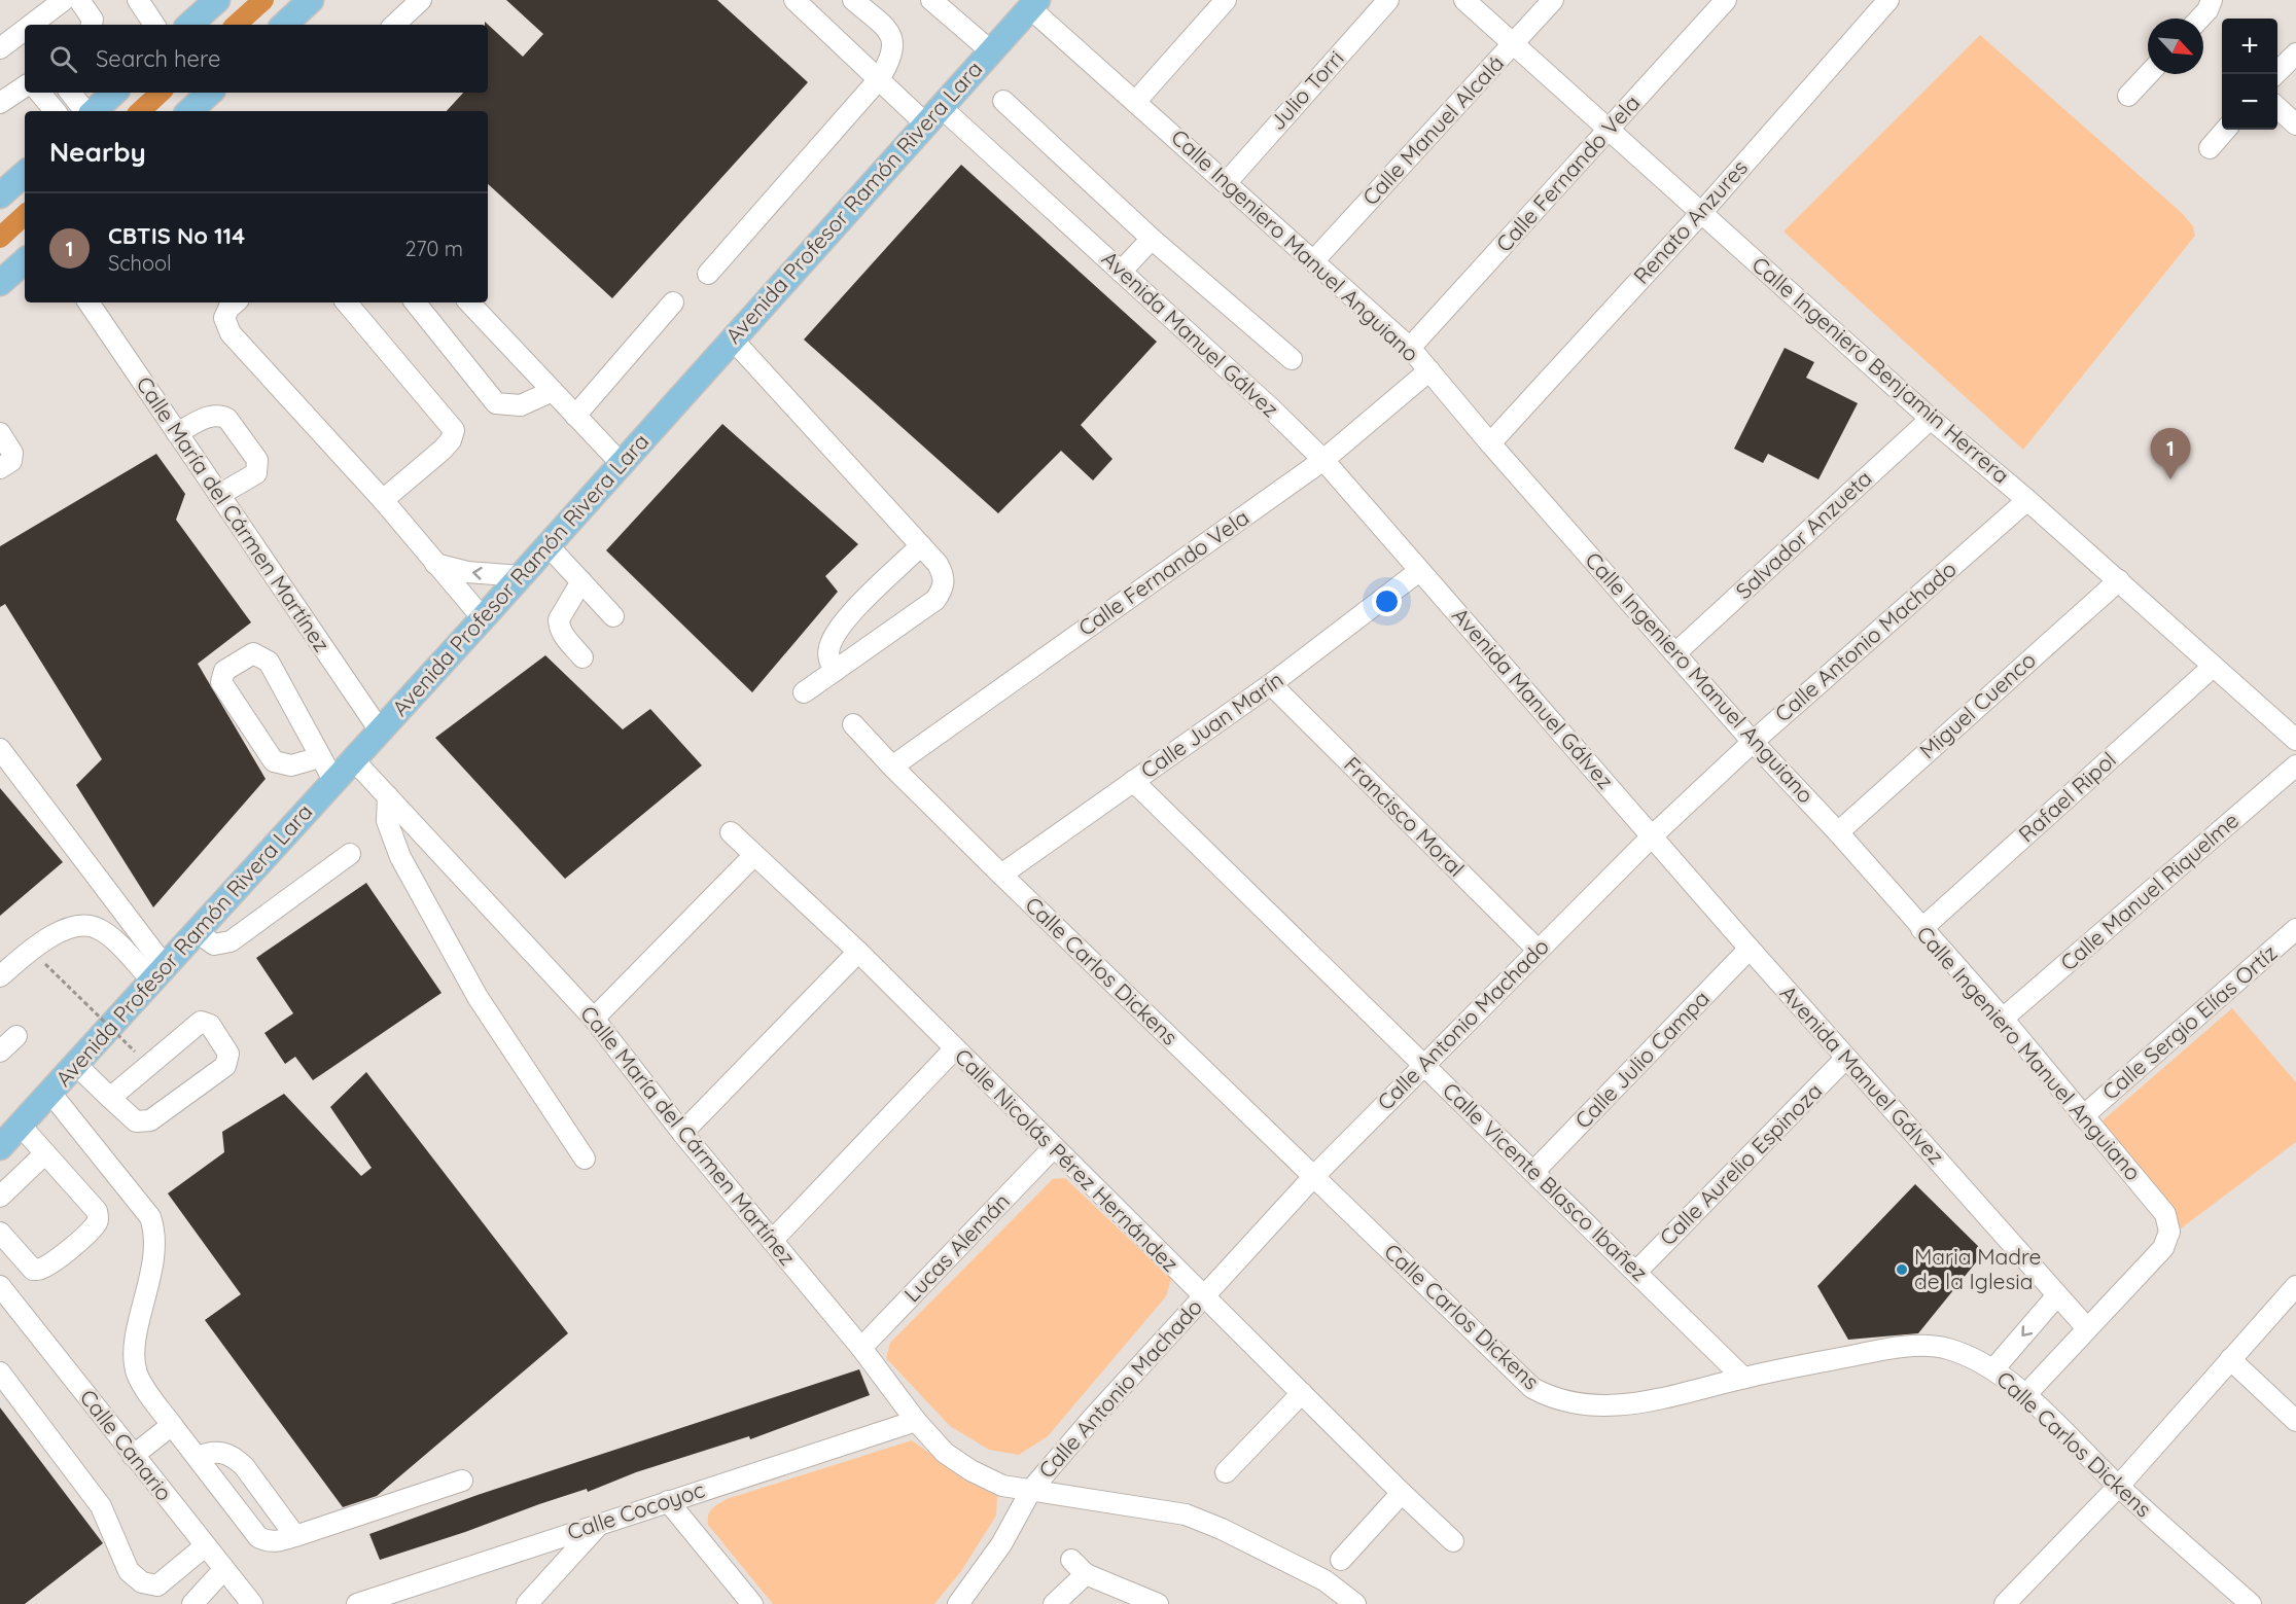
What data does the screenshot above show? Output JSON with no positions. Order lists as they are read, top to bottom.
{
  "streets": {
    "main road": ["Avenida Profesor Ramón Rivera Lara"],
    "street": [
      "Julio Torri",
      "Calle Manuel Alcalá",
      "Calle Fernando Vela",
      "Renato Anzures",
      "Calle Ingeniero Manuel Anguiano",
      "Avenida Manuel Gálvez",
      "Calle Ingeniero Benjamin Herrera",
      "Calle María del Cármen Martínez",
      "Salvador Anzueta",
      "Calle Antonio Machado",
      "Miguel Cuenco",
      "Calle Juan Marín",
      "Rafael Ripol",
      "Francisco Moral",
      "Calle Manuel Riquelme",
      "Calle Carlos Dickens",
      "Calle Sergio Elías Ortíz",
      "Calle Julio Campa",
      "Calle Nicolás Pérez Hernández",
      "Calle Aurelio Espinoza",
      "Calle Vicente Blasco Ibañez",
      "Lucas Alemán",
      "Calle Canario",
      "Calle Cocoyoc"
    ]
  },
  "crossings": [
    ["Julio Torri", "Calle Ingeniero Manuel Anguiano"],
    ["Calle Manuel Alcalá", "Calle Ingeniero Manuel Anguiano"],
    ["Calle Manuel Alcalá", "Calle Ingeniero Benjamin Herrera"],
    ["Calle Fernando Vela", "Calle Ingeniero Manuel Anguiano"],
    ["Calle Fernando Vela", "Avenida Manuel Gálvez"],
    ["Calle Fernando Vela", "Calle Ingeniero Benjamin Herrera"],
    ["Calle Fernando Vela", "Calle Carlos Dickens"],
    ["Avenida Profesor Ramón Rivera Lara", "Calle Ingeniero Manuel Anguiano"],
    ["Avenida Profesor Ramón Rivera Lara", "Avenida Manuel Gálvez"],
    ["Avenida Profesor Ramón Rivera Lara", "Calle María del Cármen Martínez"],
    ["Renato Anzures", "Calle Ingeniero Manuel Anguiano"],
    ["Renato Anzures", "Calle Ingeniero Benjamin Herrera"],
    ["Calle Ingeniero Manuel Anguiano", "Avenida Manuel Gálvez"],
    ["Calle Ingeniero Manuel Anguiano", "Salvador Anzueta"],
    ["Calle Ingeniero Manuel Anguiano", "Calle Antonio Machado"],
    ["Calle Ingeniero Manuel Anguiano", "Miguel Cuenco"],
    ["Calle Ingeniero Manuel Anguiano", "Rafael Ripol"],
    ["Calle Ingeniero Manuel Anguiano", "Calle Manuel Riquelme"],
    ["Calle Ingeniero Manuel Anguiano", "Calle Carlos Dickens"],
    ["Calle Ingeniero Manuel Anguiano", "Calle Sergio Elías Ortíz"],
    ["Avenida Manuel Gálvez", "Calle Antonio Machado"],
    ["Avenida Manuel Gálvez", "Calle Juan Marín"],
    ["Avenida Manuel Gálvez", "Calle Julio Campa"],
    ["Avenida Manuel Gálvez", "Calle Aurelio Espinoza"],
    ["Calle Ingeniero Benjamin Herrera", "Salvador Anzueta"],
    ["Calle Ingeniero Benjamin Herrera", "Calle Antonio Machado"],
    ["Calle Ingeniero Benjamin Herrera", "Miguel Cuenco"],
    ["Calle Ingeniero Benjamin Herrera", "Rafael Ripol"],
    ["Calle María del Cármen Martínez", "Calle Antonio Machado"],
    ["Calle María del Cármen Martínez", "Lucas Alemán"],
    ["Calle María del Cármen Martínez", "Calle Cocoyoc"],
    ["Calle Antonio Machado", "Francisco Moral"],
    ["Calle Antonio Machado", "Calle Carlos Dickens"],
    ["Calle Antonio Machado", "Calle Nicolás Pérez Hernández"],
    ["Calle Antonio Machado", "Calle Vicente Blasco Ibañez"],
    ["Calle Juan Marín", "Francisco Moral"],
    ["Calle Juan Marín", "Calle Carlos Dickens"],
    ["Calle Juan Marín", "Calle Vicente Blasco Ibañez"],
    ["Calle Carlos Dickens", "Calle Vicente Blasco Ibañez"],
    ["Calle Julio Campa", "Calle Vicente Blasco Ibañez"],
    ["Calle Nicolás Pérez Hernández", "Lucas Alemán"],
    ["Calle Aurelio Espinoza", "Calle Vicente Blasco Ibañez"]
  ],
  "places": ["Maria Madre de la Iglesia"],
  "north": "bottom right",
  "page": {
    "map_buttons": ["+", "−"],
    "search": "Search here",
    "heading": "Nearby",
    "list": [
      {
        "mark": "1",
        "name": "CBTIS No 114",
        "note": "School",
        "value": "270 m"
      }
    ],
    "pins": "1"
  }
}
